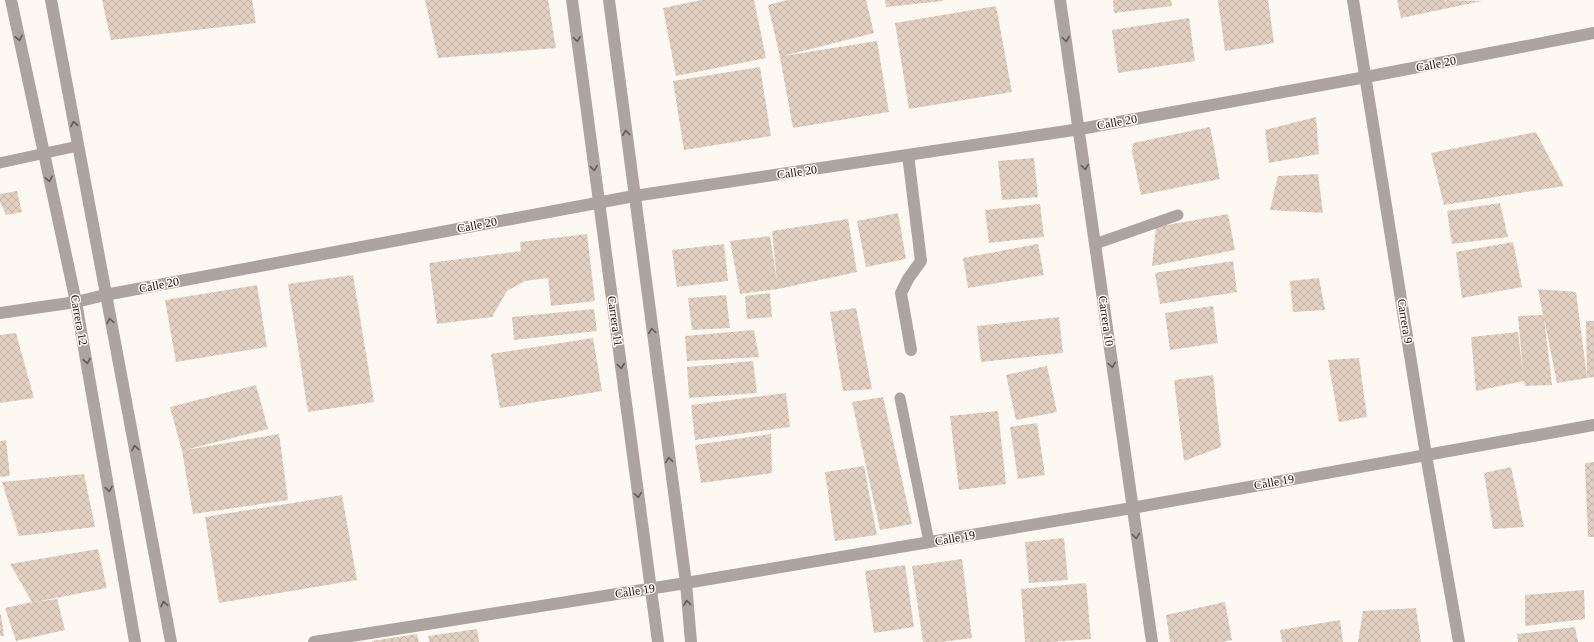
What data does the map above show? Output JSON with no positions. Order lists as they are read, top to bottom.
{
  "streets": {
    "street": [
      "Calle 20",
      "Carrera 12",
      "Carrera 11",
      "Carrera 10",
      "Carrera 9",
      "Calle 19"
    ]
  },
  "crossings": [
    ["Calle 20", "Carrera 12"],
    ["Calle 20", "Carrera 11"],
    ["Calle 20", "Carrera 10"],
    ["Calle 20", "Carrera 9"],
    ["Carrera 11", "Calle 19"],
    ["Carrera 10", "Calle 19"],
    ["Carrera 9", "Calle 19"]
  ],
  "one_way": ["Carrera 10"]
}
